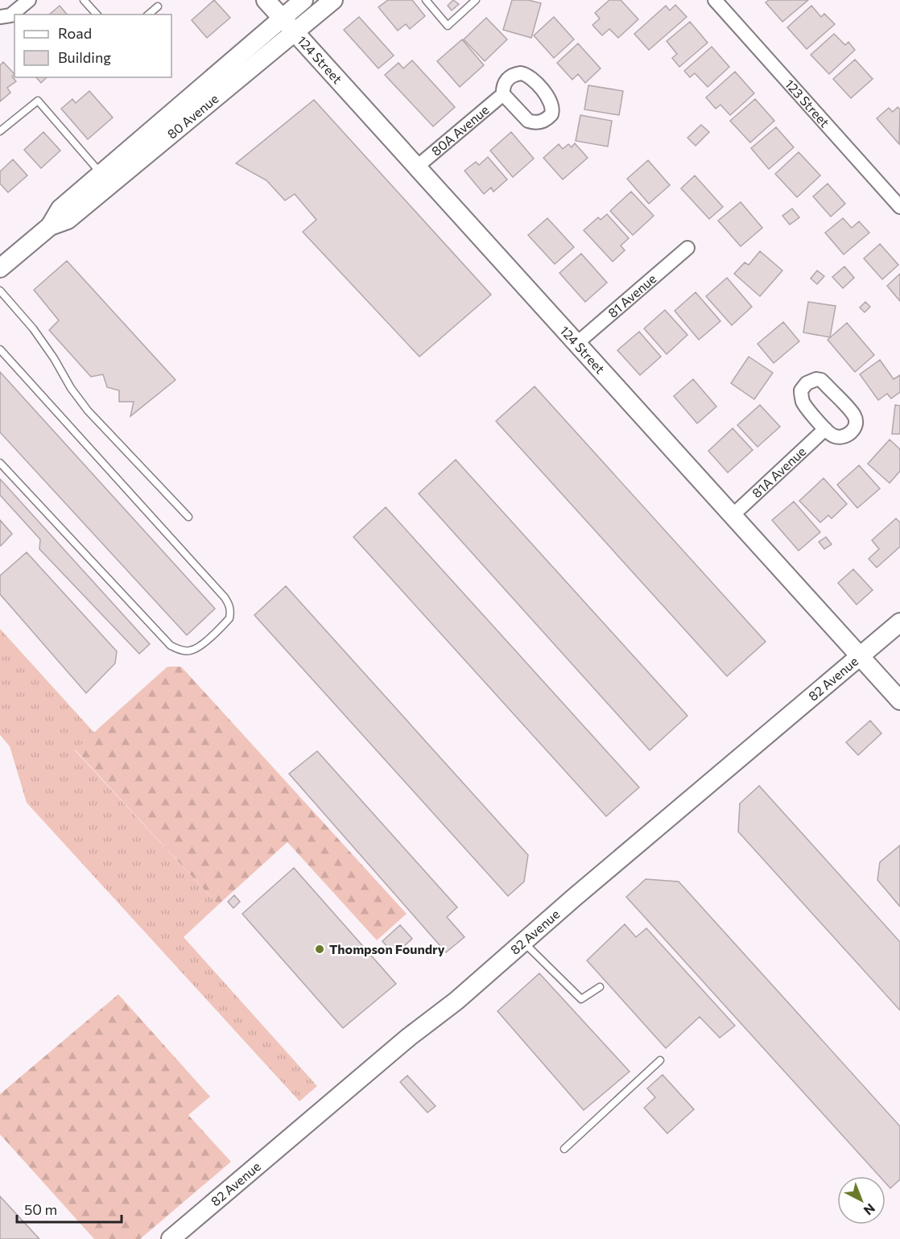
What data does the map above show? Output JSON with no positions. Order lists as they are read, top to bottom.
{
  "streets": {
    "street": [
      "124 Street",
      "123 Street",
      "80 Avenue",
      "80A Avenue",
      "81 Avenue",
      "81A Avenue",
      "82 Avenue"
    ]
  },
  "crossings": [
    ["124 Street", "80 Avenue"],
    ["124 Street", "80A Avenue"],
    ["124 Street", "81 Avenue"],
    ["124 Street", "81A Avenue"],
    ["124 Street", "82 Avenue"]
  ],
  "places": ["Thompson Foundry"],
  "legend": ["Road", "Building"],
  "scale_bar": "50 m",
  "north": "bottom right"
}
